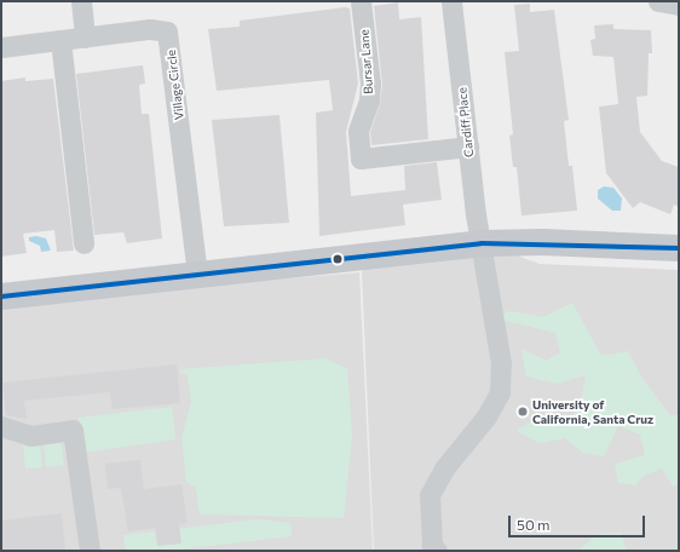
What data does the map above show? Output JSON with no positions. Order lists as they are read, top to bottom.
{
  "streets": {
    "street": ["Bursar Lane", "Village Circle", "Cardiff Place"]
  },
  "crossings": [
    ["Bursar Lane", "Cardiff Place"]
  ],
  "places": ["University of California, Santa Cruz"],
  "scale_bar": "50 m"
}
